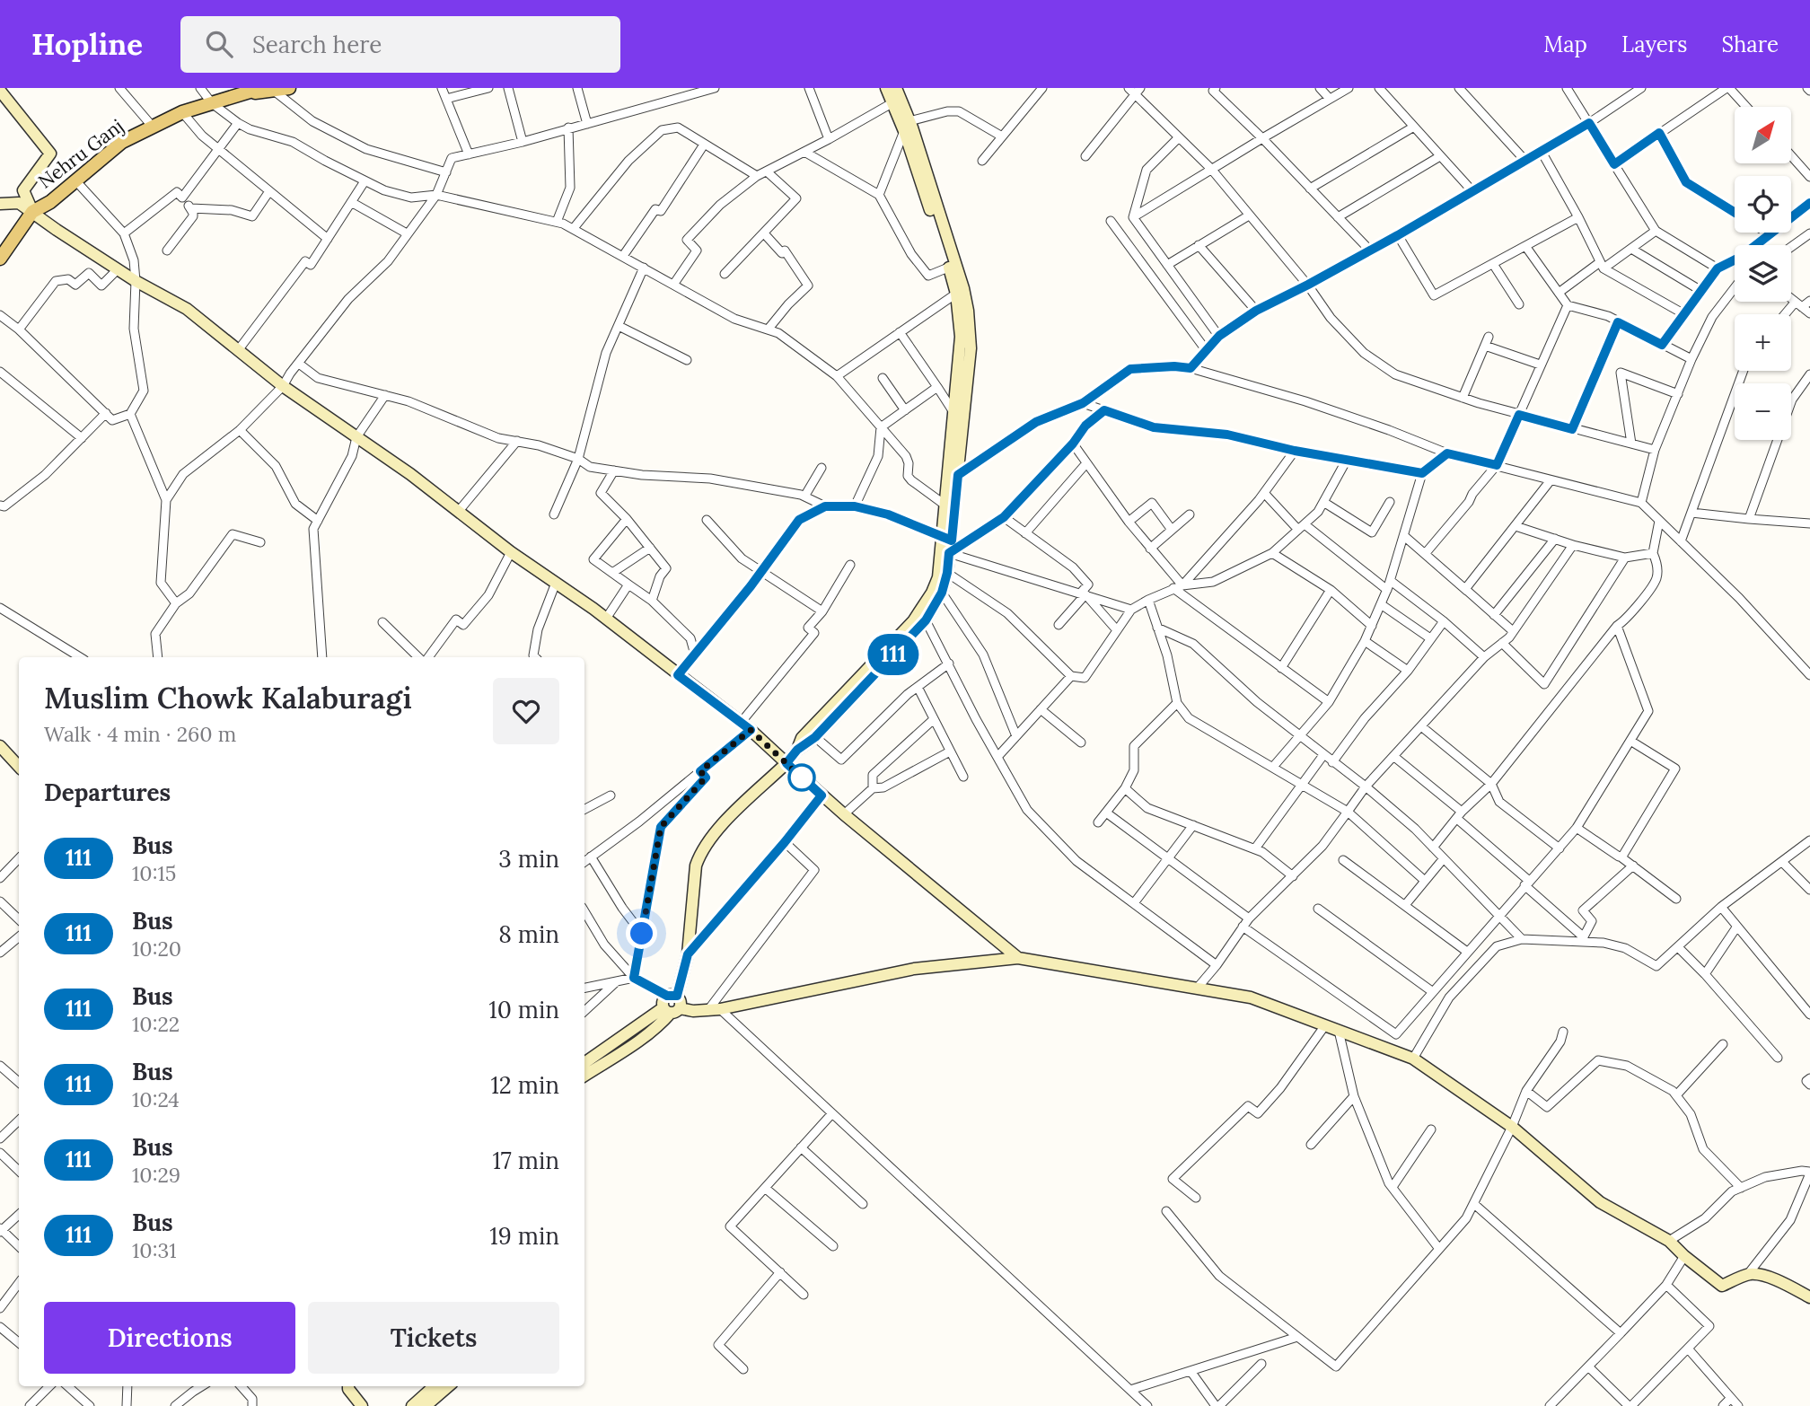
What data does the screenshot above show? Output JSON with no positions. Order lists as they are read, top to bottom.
{
  "streets": {
    "main road": ["Nehru Ganj"]
  },
  "lines": ["bus line 111"],
  "north": "top right",
  "page": {
    "header": "Hopline",
    "search": "Search here",
    "nav": ["Map", "Layers", "Share"],
    "on_map": "111",
    "map_buttons": ["+", "−"],
    "heading": [
      ["Muslim Chowk Kalaburagi", "Walk · 4 min · 260 m"],
      "Departures"
    ],
    "list": [
      {
        "mark": "111",
        "name": "Bus",
        "note": "10:15",
        "value": "3 min"
      },
      {
        "mark": "111",
        "name": "Bus",
        "note": "10:20",
        "value": "8 min"
      },
      {
        "mark": "111",
        "name": "Bus",
        "note": "10:22",
        "value": "10 min"
      },
      {
        "mark": "111",
        "name": "Bus",
        "note": "10:24",
        "value": "12 min"
      },
      {
        "mark": "111",
        "name": "Bus",
        "note": "10:29",
        "value": "17 min"
      },
      {
        "mark": "111",
        "name": "Bus",
        "note": "10:31",
        "value": "19 min"
      }
    ],
    "buttons": ["Directions", "Tickets"]
  }
}
